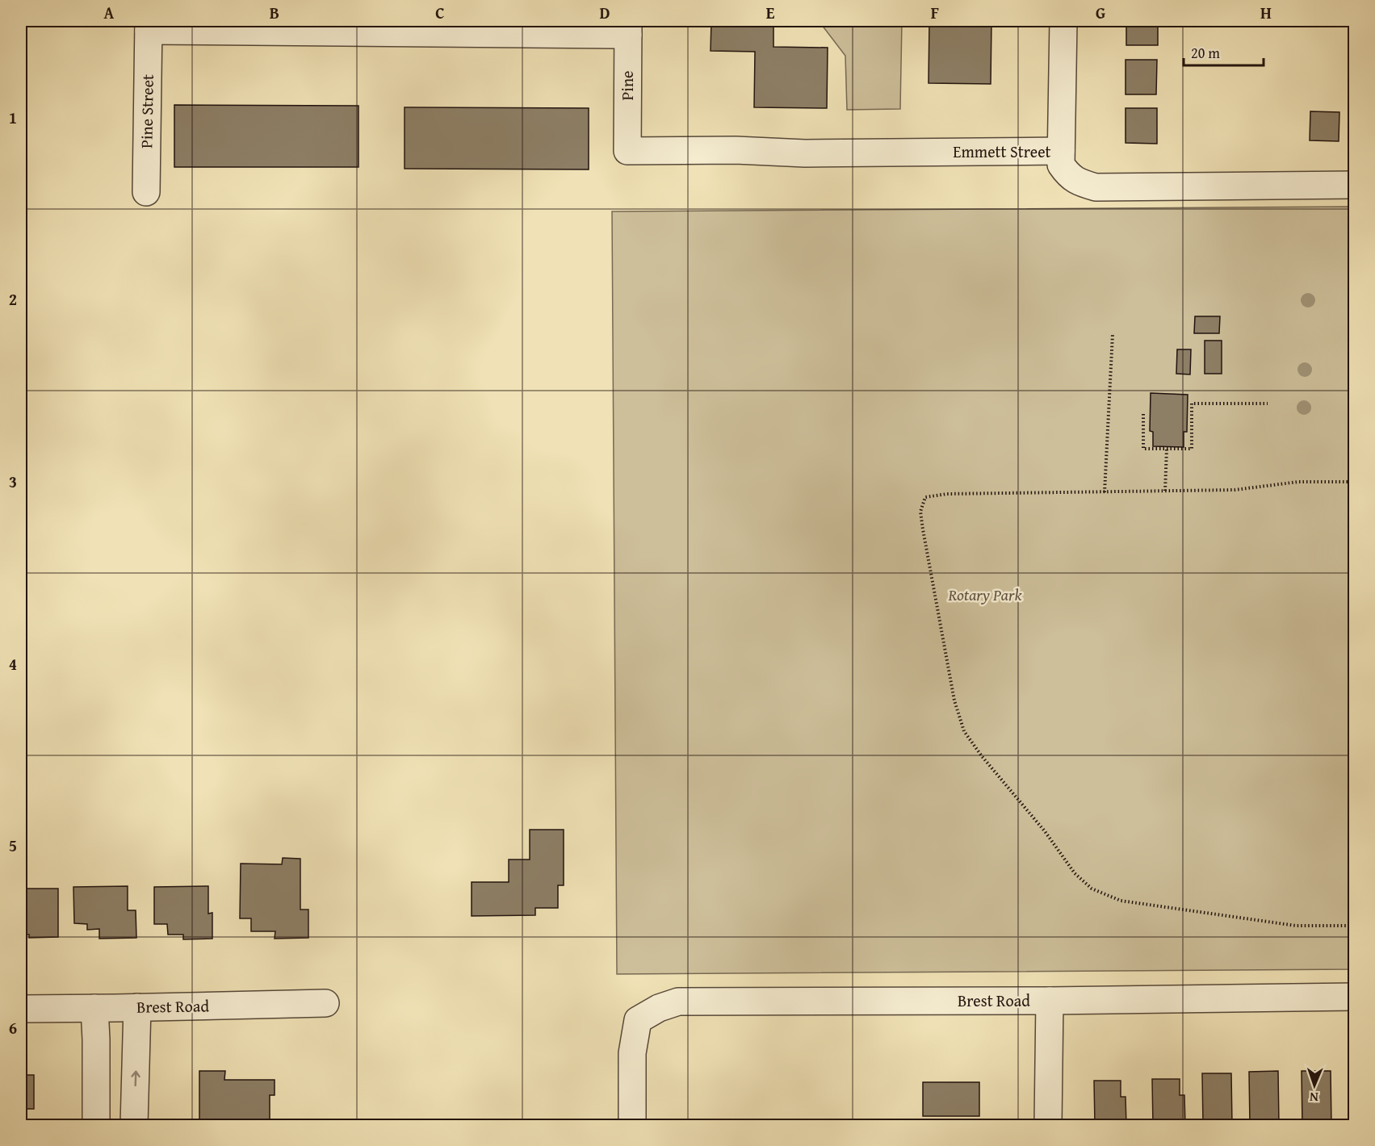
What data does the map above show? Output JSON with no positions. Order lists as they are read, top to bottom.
{
  "streets": {
    "street": [
      "Pine",
      "Pine Street",
      "Emmett Street",
      "Brest Road"
    ]
  },
  "crossings": [
    ["Pine", "Pine Street"],
    ["Pine", "Emmett Street"]
  ],
  "parks": ["Rotary Park"],
  "scale_bar": "20 m",
  "north": "bottom",
  "grid": {
    "columns": [
      "A",
      "B",
      "C",
      "D",
      "E",
      "F",
      "G",
      "H"
    ],
    "rows": [
      "1",
      "2",
      "3",
      "4",
      "5",
      "6"
    ]
  }
}
